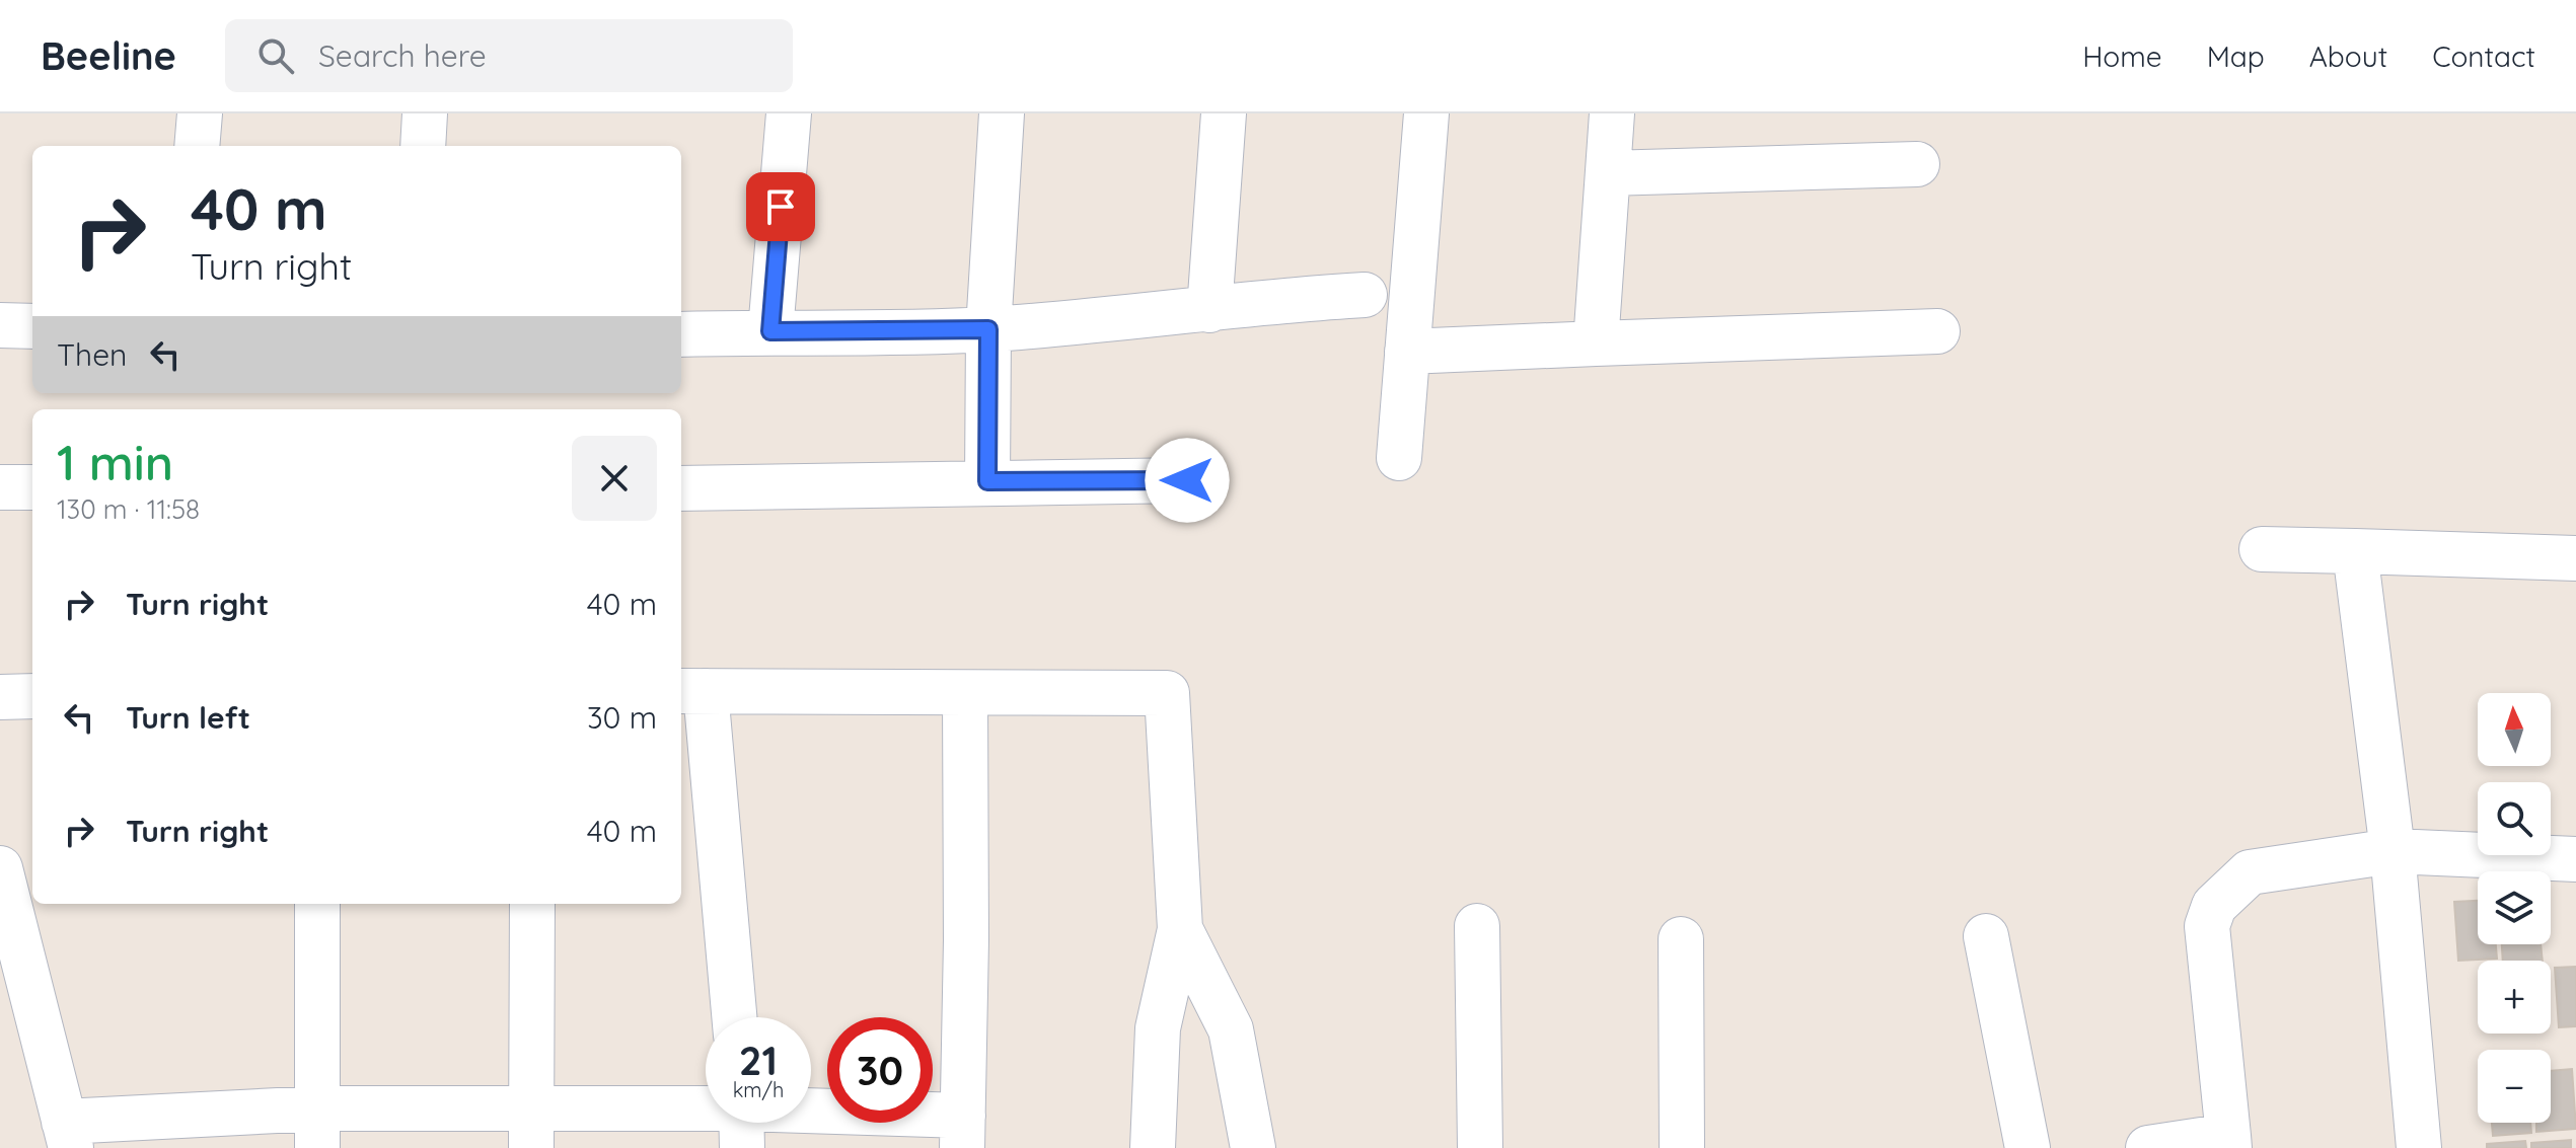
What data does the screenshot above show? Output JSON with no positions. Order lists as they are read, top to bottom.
{
  "north": "top",
  "page": {
    "header": "Beeline",
    "search": "Search here",
    "nav": [
      "Home",
      "Map",
      "About",
      "Contact"
    ],
    "turn": ["40 m", "Turn right"],
    "then": "Then",
    "heading": ["1 min", "130 m · 11:58"],
    "list": [
      {
        "name": "Turn right",
        "value": "40 m"
      },
      {
        "name": "Turn left",
        "value": "30 m"
      },
      {
        "name": "Turn right",
        "value": "40 m"
      }
    ],
    "map_buttons": ["+", "−"],
    "speed": "21 km/h",
    "limit": "30"
  }
}
